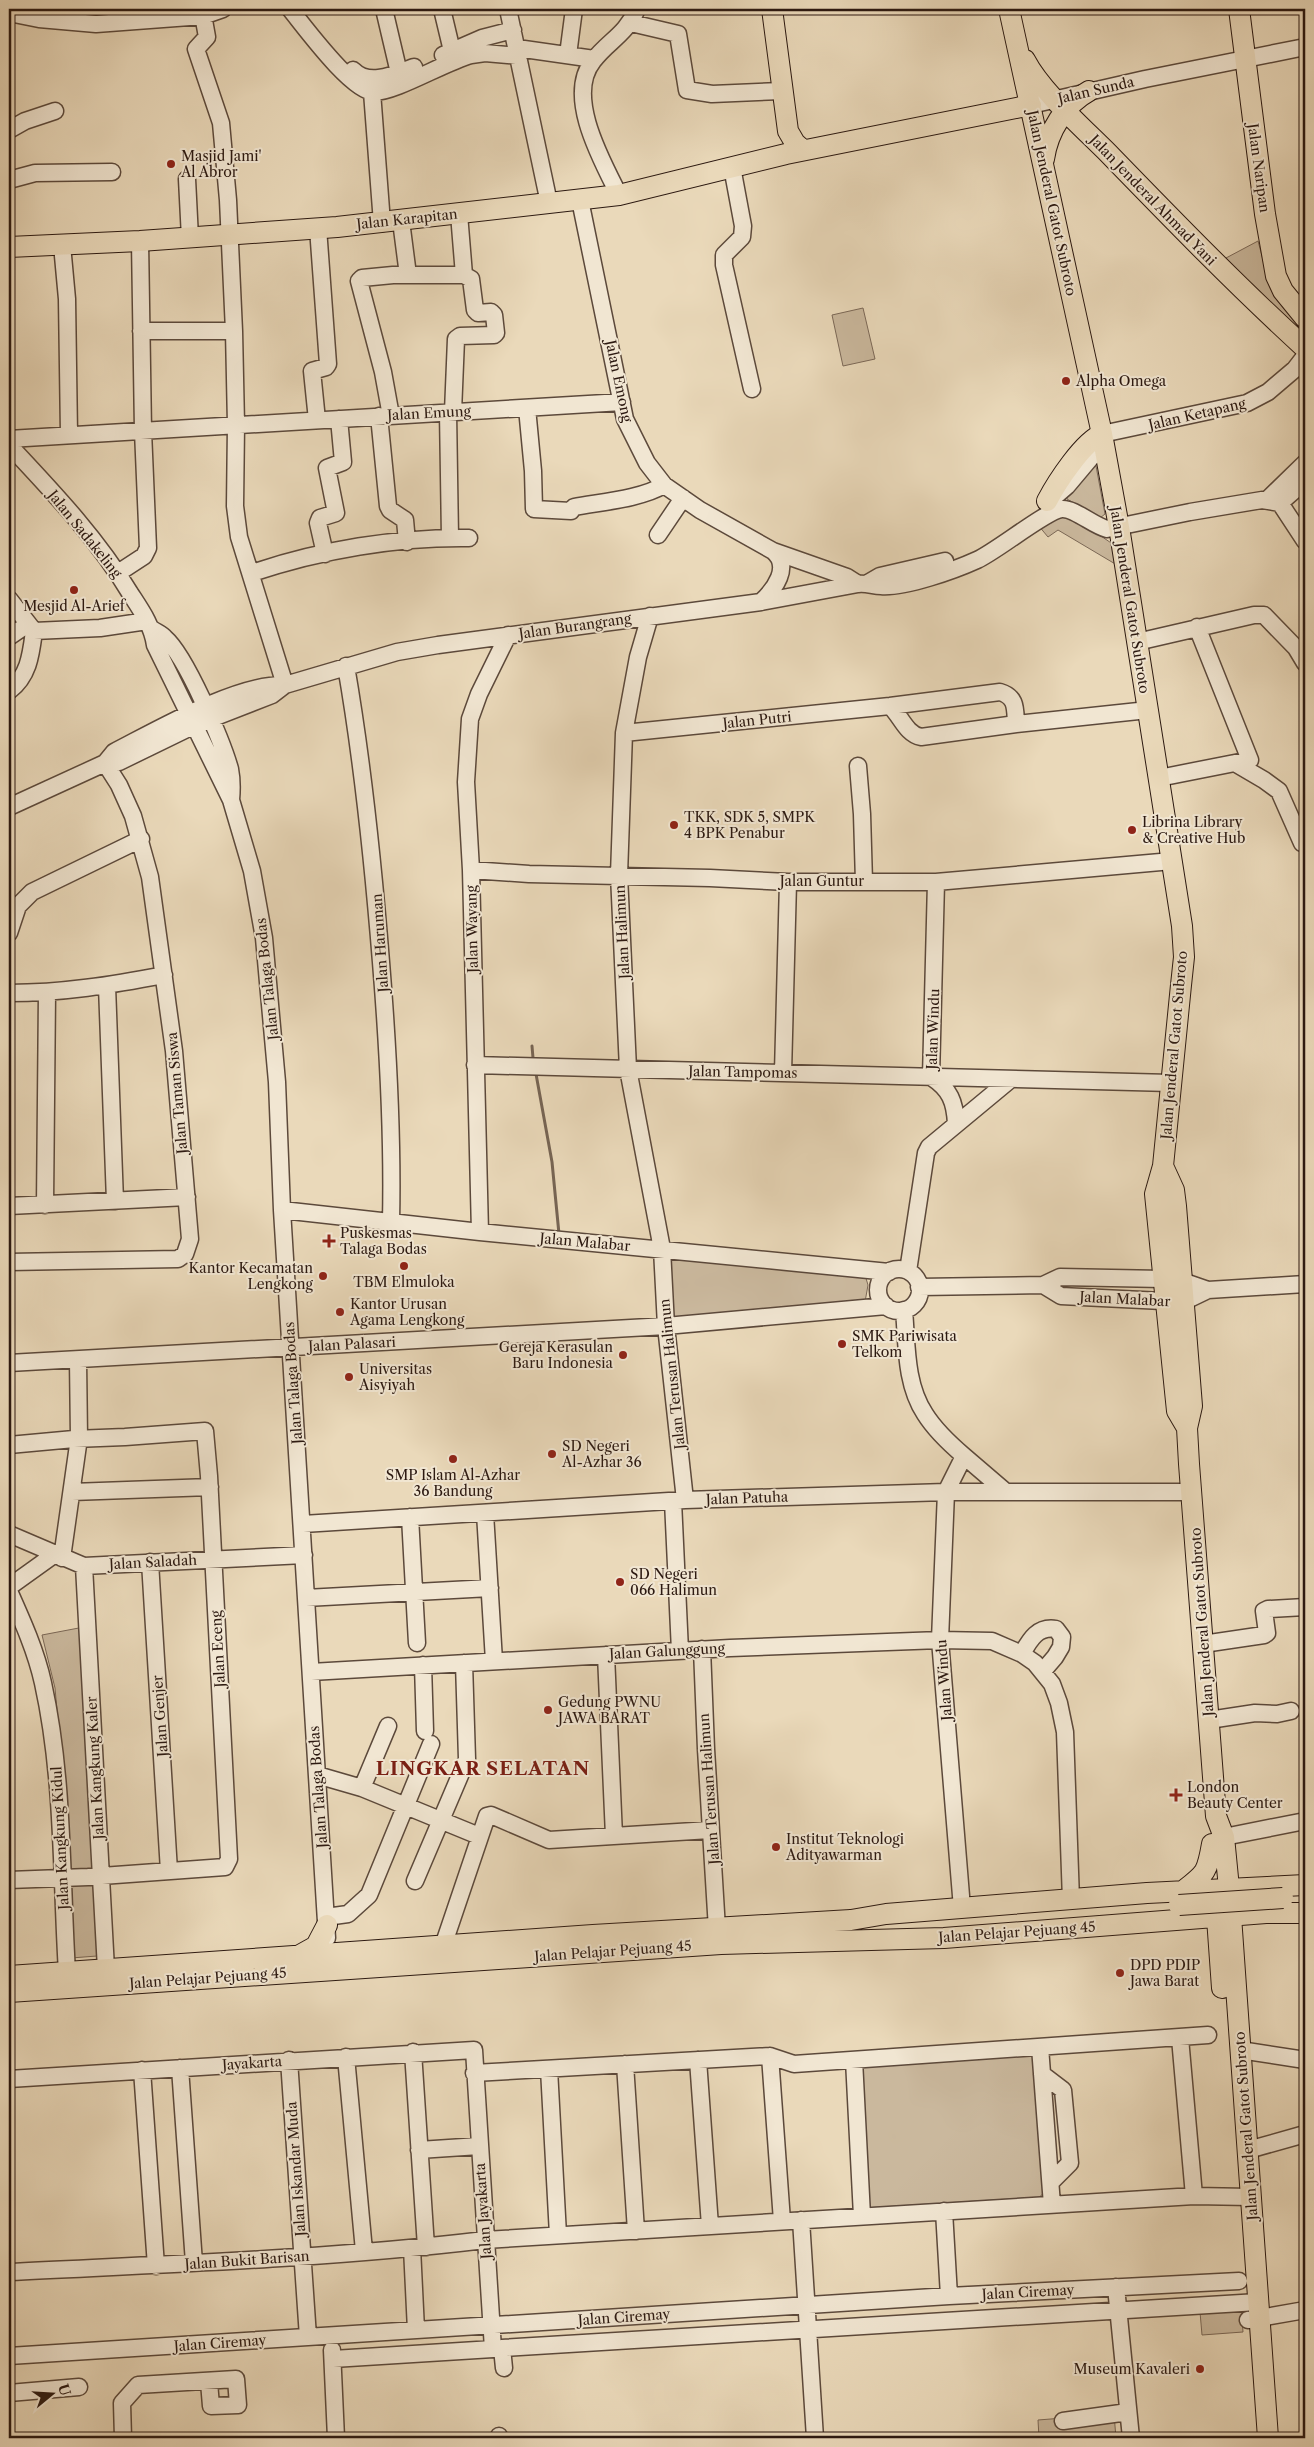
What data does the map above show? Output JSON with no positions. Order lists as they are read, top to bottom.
{
  "streets": {
    "main road": [
      "Jalan Sunda",
      "Jalan Naripan",
      "Jalan Jenderal Ahmad Yani",
      "Jalan Jenderal Gatot Subroto",
      "Jalan Karapitan",
      "Jalan Pelajar Pejuang 45"
    ],
    "street": [
      "Jalan Emong",
      "Jalan Emung",
      "Jalan Ketapang",
      "Jalan Sadakeling",
      "Jalan Burangrang",
      "Jalan Putri",
      "Jalan Guntur",
      "Jalan Wayang",
      "Jalan Halimun",
      "Jalan Haruman",
      "Jalan Talaga Bodas",
      "Jalan Windu",
      "Jalan Tampomas",
      "Jalan Taman Siswa",
      "Jalan Malabar",
      "Jalan Palasari",
      "Jalan Terusan Halimun",
      "Jalan Patuha",
      "Jalan Saladah",
      "Jalan Eceng",
      "Jalan Galunggung",
      "Jalan Genjer",
      "Jalan Kangkung Kaler",
      "Jalan Kangkung Kidul",
      "Jayakarta",
      "Jalan Iskandar Muda",
      "Jalan Jayakarta",
      "Jalan Bukit Barisan",
      "Jalan Ciremay"
    ]
  },
  "crossings": [
    ["Jalan Sunda", "Jalan Naripan"],
    ["Jalan Sunda", "Jalan Jenderal Ahmad Yani"],
    ["Jalan Sunda", "Jalan Jenderal Gatot Subroto"],
    ["Jalan Sunda", "Jalan Karapitan"],
    ["Jalan Jenderal Ahmad Yani", "Jalan Jenderal Gatot Subroto"],
    ["Jalan Jenderal Gatot Subroto", "Jalan Ketapang"],
    ["Jalan Jenderal Gatot Subroto", "Jalan Burangrang"],
    ["Jalan Jenderal Gatot Subroto", "Jalan Guntur"],
    ["Jalan Jenderal Gatot Subroto", "Jalan Tampomas"],
    ["Jalan Jenderal Gatot Subroto", "Jalan Malabar"],
    ["Jalan Jenderal Gatot Subroto", "Jalan Patuha"],
    ["Jalan Jenderal Gatot Subroto", "Jalan Pelajar Pejuang 45"],
    ["Jalan Jenderal Gatot Subroto", "Jalan Bukit Barisan"],
    ["Jalan Jenderal Gatot Subroto", "Jalan Ciremay"],
    ["Jalan Karapitan", "Jalan Emong"],
    ["Jalan Emong", "Jalan Emung"],
    ["Jalan Emong", "Jalan Burangrang"],
    ["Jalan Sadakeling", "Jalan Burangrang"],
    ["Jalan Sadakeling", "Jalan Talaga Bodas"],
    ["Jalan Burangrang", "Jalan Wayang"],
    ["Jalan Burangrang", "Jalan Halimun"],
    ["Jalan Burangrang", "Jalan Haruman"],
    ["Jalan Burangrang", "Jalan Talaga Bodas"],
    ["Jalan Burangrang", "Jalan Taman Siswa"],
    ["Jalan Putri", "Jalan Halimun"],
    ["Jalan Guntur", "Jalan Wayang"],
    ["Jalan Guntur", "Jalan Halimun"],
    ["Jalan Guntur", "Jalan Windu"],
    ["Jalan Wayang", "Jalan Tampomas"],
    ["Jalan Wayang", "Jalan Malabar"],
    ["Jalan Halimun", "Jalan Tampomas"],
    ["Jalan Halimun", "Jalan Malabar"],
    ["Jalan Halimun", "Jalan Terusan Halimun"],
    ["Jalan Haruman", "Jalan Malabar"],
    ["Jalan Talaga Bodas", "Jalan Malabar"],
    ["Jalan Talaga Bodas", "Jalan Palasari"],
    ["Jalan Talaga Bodas", "Jalan Patuha"],
    ["Jalan Talaga Bodas", "Jalan Saladah"],
    ["Jalan Talaga Bodas", "Jalan Galunggung"],
    ["Jalan Talaga Bodas", "Jalan Pelajar Pejuang 45"],
    ["Jalan Windu", "Jalan Tampomas"],
    ["Jalan Windu", "Jalan Patuha"],
    ["Jalan Windu", "Jalan Galunggung"],
    ["Jalan Windu", "Jalan Pelajar Pejuang 45"],
    ["Jalan Malabar", "Jalan Terusan Halimun"],
    ["Jalan Palasari", "Jalan Terusan Halimun"],
    ["Jalan Terusan Halimun", "Jalan Patuha"],
    ["Jalan Terusan Halimun", "Jalan Galunggung"],
    ["Jalan Terusan Halimun", "Jalan Pelajar Pejuang 45"],
    ["Jalan Saladah", "Jalan Eceng"],
    ["Jalan Saladah", "Jalan Genjer"],
    ["Jalan Saladah", "Jalan Kangkung Kaler"],
    ["Jalan Eceng", "Jalan Genjer"],
    ["Jalan Galunggung", "Jalan Pelajar Pejuang 45"],
    ["Jalan Kangkung Kaler", "Jalan Pelajar Pejuang 45"],
    ["Jalan Kangkung Kidul", "Jalan Pelajar Pejuang 45"],
    ["Jayakarta", "Jalan Iskandar Muda"],
    ["Jayakarta", "Jalan Jayakarta"],
    ["Jalan Iskandar Muda", "Jalan Bukit Barisan"],
    ["Jalan Iskandar Muda", "Jalan Ciremay"],
    ["Jalan Jayakarta", "Jalan Bukit Barisan"],
    ["Jalan Jayakarta", "Jalan Ciremay"]
  ],
  "districts": ["LINGKAR SELATAN"],
  "places": {
    "other": [
      "Masjid Jami' Al Abror",
      "Alpha Omega",
      "Mesjid Al-Arief",
      "TKK, SDK 5, SMPK 4 BPK Penabur",
      "Librina Library & Creative Hub",
      "TBM Elmuloka",
      "Kantor Kecamatan Lengkong",
      "Kantor Urusan Agama Lengkong",
      "SMK Pariwisata Telkom",
      "Gereja Kerasulan Baru Indonesia",
      "Universitas Aisyiyah",
      "SD Negeri Al-Azhar 36",
      "SMP Islam Al-Azhar 36 Bandung",
      "SD Negeri 066 Halimun",
      "Gedung PWNU JAWA BARAT",
      "Institut Teknologi Adityawarman",
      "DPD PDIP Jawa Barat",
      "Museum Kavaleri"
    ],
    "health": ["Puskesmas Talaga Bodas", "London Beauty Center"]
  },
  "north": "right"
}
